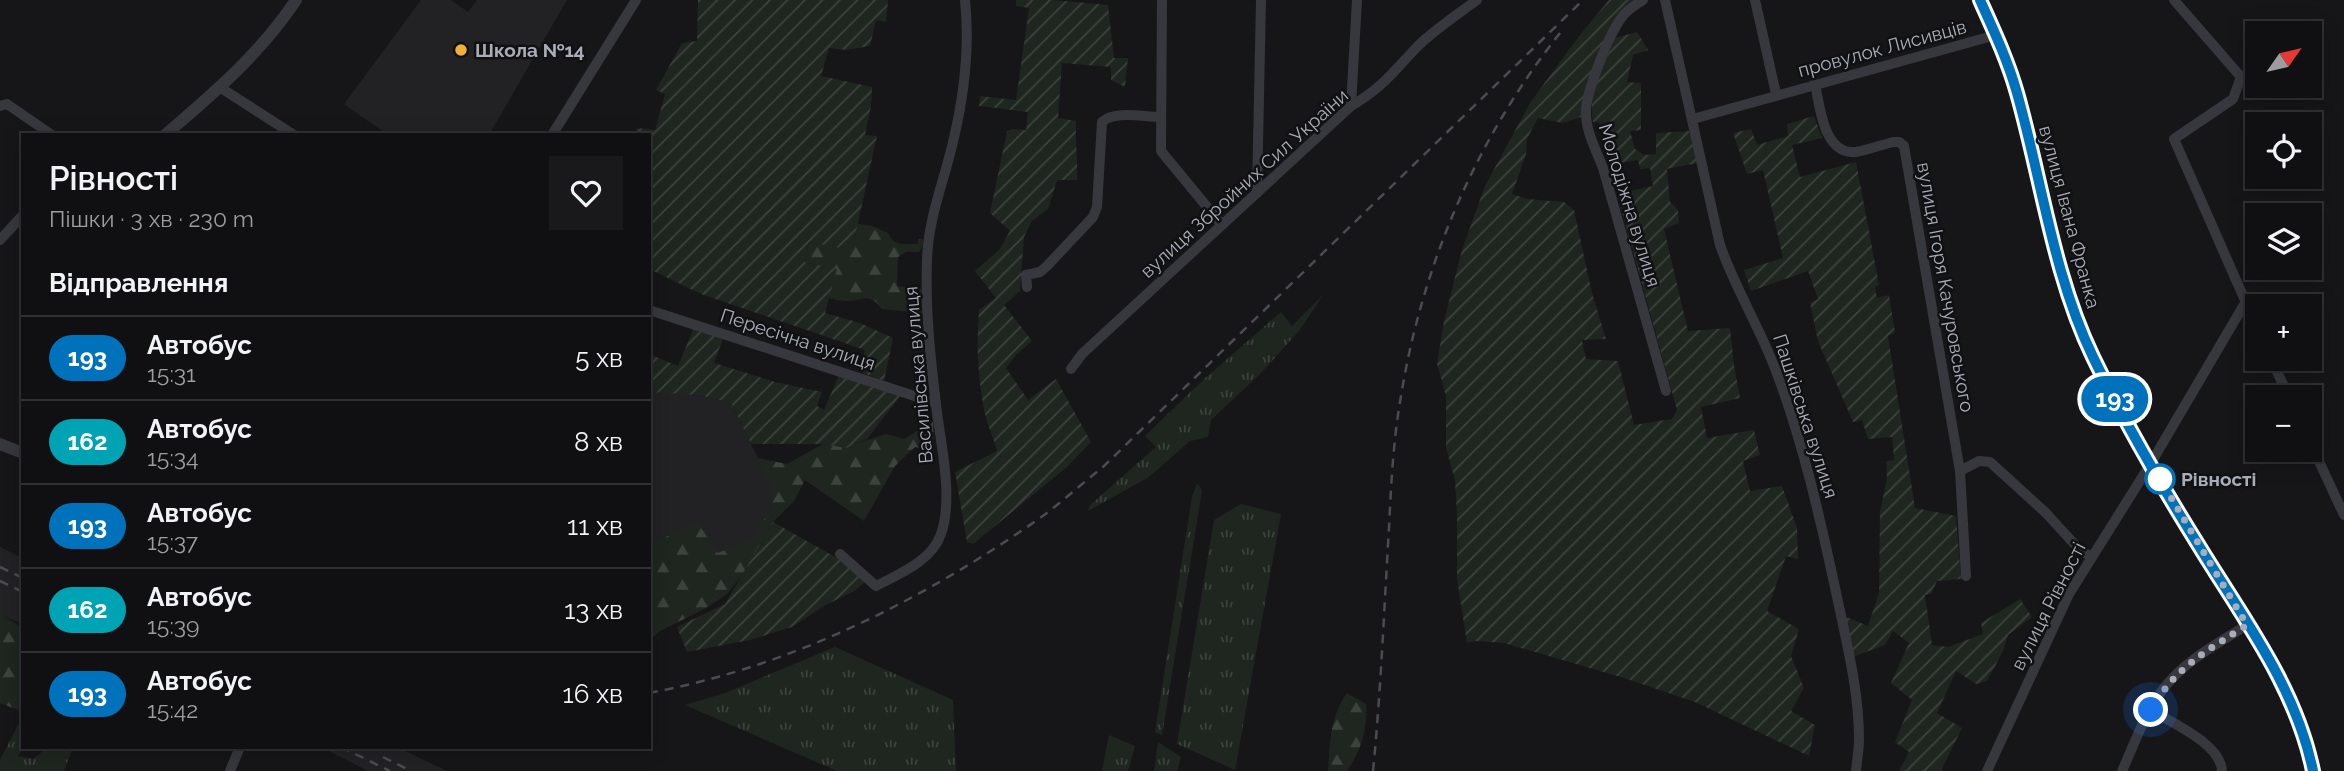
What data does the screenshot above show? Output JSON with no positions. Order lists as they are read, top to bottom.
{
  "streets": {
    "main road": ["вулиця Івана Франка"],
    "street": [
      "провулок Лисивців",
      "вулиця Збройних Сил України",
      "Молодіжна вулиця",
      "вулиця Ігоря Качуровського",
      "Пересічна вулиця",
      "Василівська вулиця",
      "Пашківська вулиця",
      "вулиця Рівності"
    ]
  },
  "crossings": [
    ["провулок Лисивців", "вулиця Івана Франка"],
    ["провулок Лисивців", "вулиця Ігоря Качуровського"],
    ["провулок Лисивців", "Пашківська вулиця"],
    ["вулиця Івана Франка", "вулиця Рівності"],
    ["Пересічна вулиця", "Василівська вулиця"]
  ],
  "places": ["Школа №14", "Рівності"],
  "lines": ["bus line 193"],
  "north": "top right",
  "page": {
    "on_map": "193",
    "map_buttons": ["+", "−"],
    "heading": [
      ["Рівності", "Пішки · 3 хв · 230 m"],
      "Відправлення"
    ],
    "list": [
      {
        "mark": "193",
        "name": "Автобус",
        "note": "15:31",
        "value": "5 хв"
      },
      {
        "mark": "162",
        "name": "Автобус",
        "note": "15:34",
        "value": "8 хв"
      },
      {
        "mark": "193",
        "name": "Автобус",
        "note": "15:37",
        "value": "11 хв"
      },
      {
        "mark": "162",
        "name": "Автобус",
        "note": "15:39",
        "value": "13 хв"
      },
      {
        "mark": "193",
        "name": "Автобус",
        "note": "15:42",
        "value": "16 хв"
      }
    ]
  }
}
